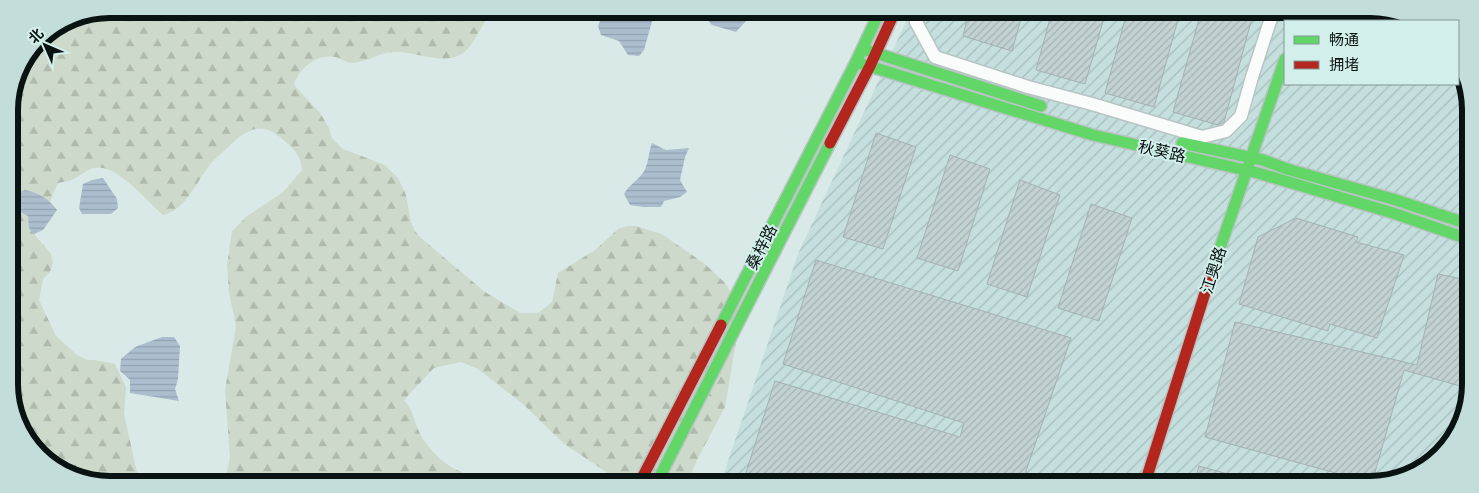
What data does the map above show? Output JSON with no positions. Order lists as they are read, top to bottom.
{
  "streets": {
    "street": ["秋葵路", "桑梓路", "江奥路"]
  },
  "crossings": [
    ["秋葵路", "桑梓路"],
    ["秋葵路", "江奥路"]
  ],
  "legend": ["畅通", "拥堵"],
  "north": "top left"
}
